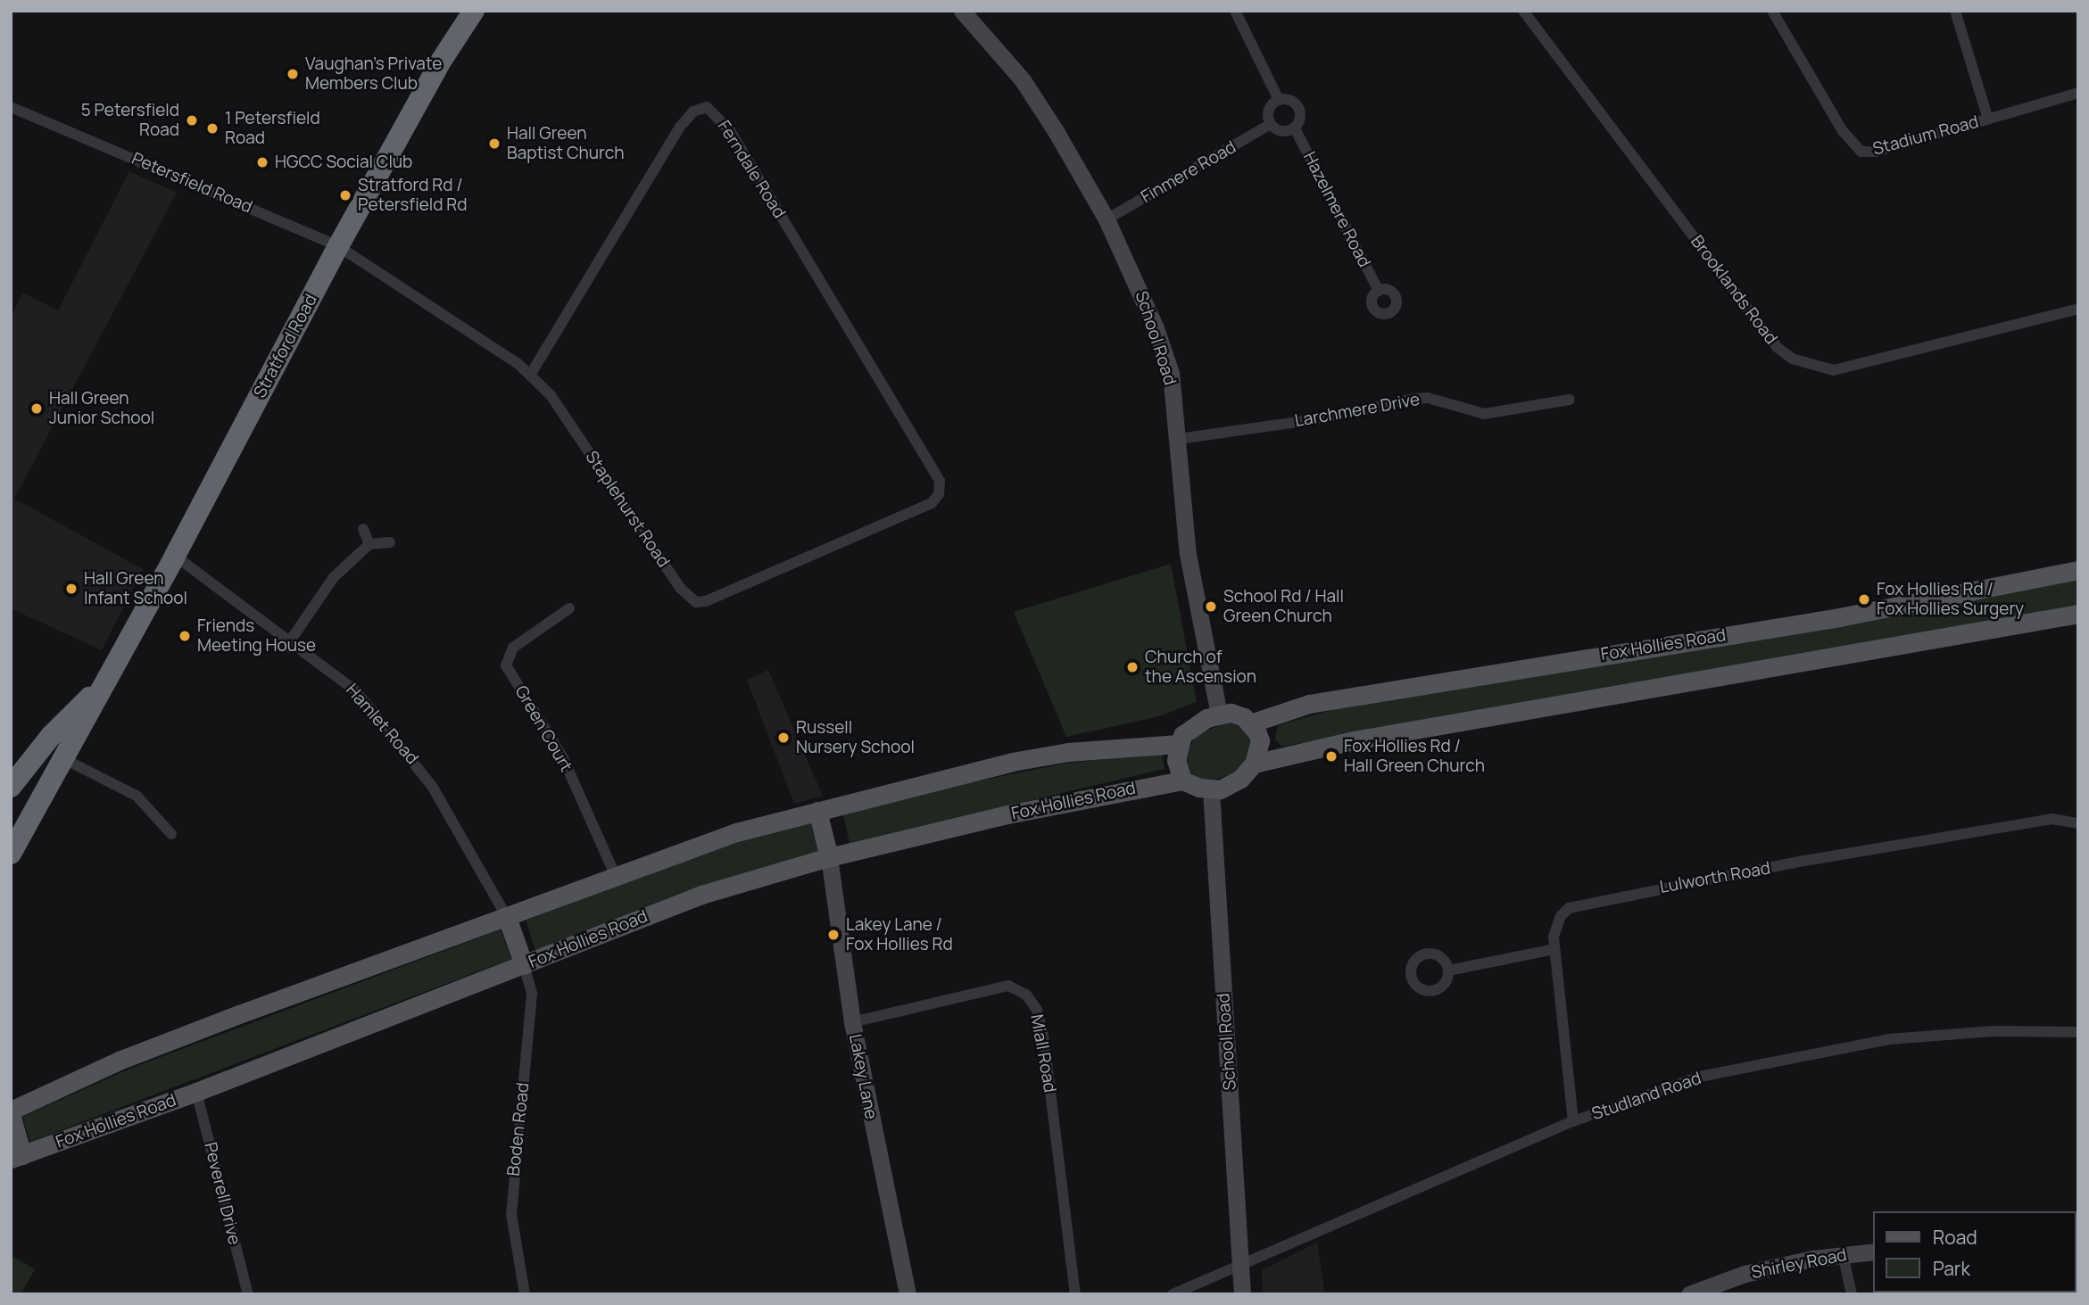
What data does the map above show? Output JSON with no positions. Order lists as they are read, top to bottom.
{
  "streets": {
    "highway": ["Stratford Road"],
    "main road": ["Fox Hollies Road"],
    "street": [
      "Stadium Road",
      "Ferndale Road",
      "Finmere Road",
      "Petersfield Road",
      "Hazelmere Road",
      "Brooklands Road",
      "School Road",
      "Larchmere Drive",
      "Staplehurst Road",
      "Hamlet Road",
      "Green Court",
      "Lulworth Road",
      "Miall Road",
      "Lakey Lane",
      "Studland Road",
      "Boden Road",
      "Peverell Drive",
      "Shirley Road"
    ]
  },
  "crossings": [
    ["Ferndale Road", "Staplehurst Road"],
    ["Finmere Road", "Hazelmere Road"],
    ["Finmere Road", "School Road"],
    ["Petersfield Road", "Stratford Road"],
    ["Petersfield Road", "Staplehurst Road"],
    ["School Road", "Larchmere Drive"],
    ["School Road", "Fox Hollies Road"],
    ["School Road", "Studland Road"],
    ["Stratford Road", "Staplehurst Road"],
    ["Stratford Road", "Hamlet Road"],
    ["Fox Hollies Road", "Lakey Lane"],
    ["Fox Hollies Road", "Boden Road"],
    ["Fox Hollies Road", "Peverell Drive"],
    ["Lulworth Road", "Studland Road"],
    ["Miall Road", "Lakey Lane"]
  ],
  "places": [
    "Vaughan's Private Members Club",
    "5 Petersfield Road",
    "1 Petersfield Road",
    "Hall Green Baptist Church",
    "HGCC Social Club",
    "Stratford Rd / Petersfield Rd",
    "Hall Green Junior School",
    "Hall Green Infant School",
    "Fox Hollies Rd / Fox Hollies Surgery",
    "School Rd / Hall Green Church",
    "Friends Meeting House",
    "Church of the Ascension",
    "Russell Nursery School",
    "Fox Hollies Rd / Hall Green Church",
    "Lakey Lane / Fox Hollies Rd"
  ],
  "legend": ["Road", "Park"]
}
